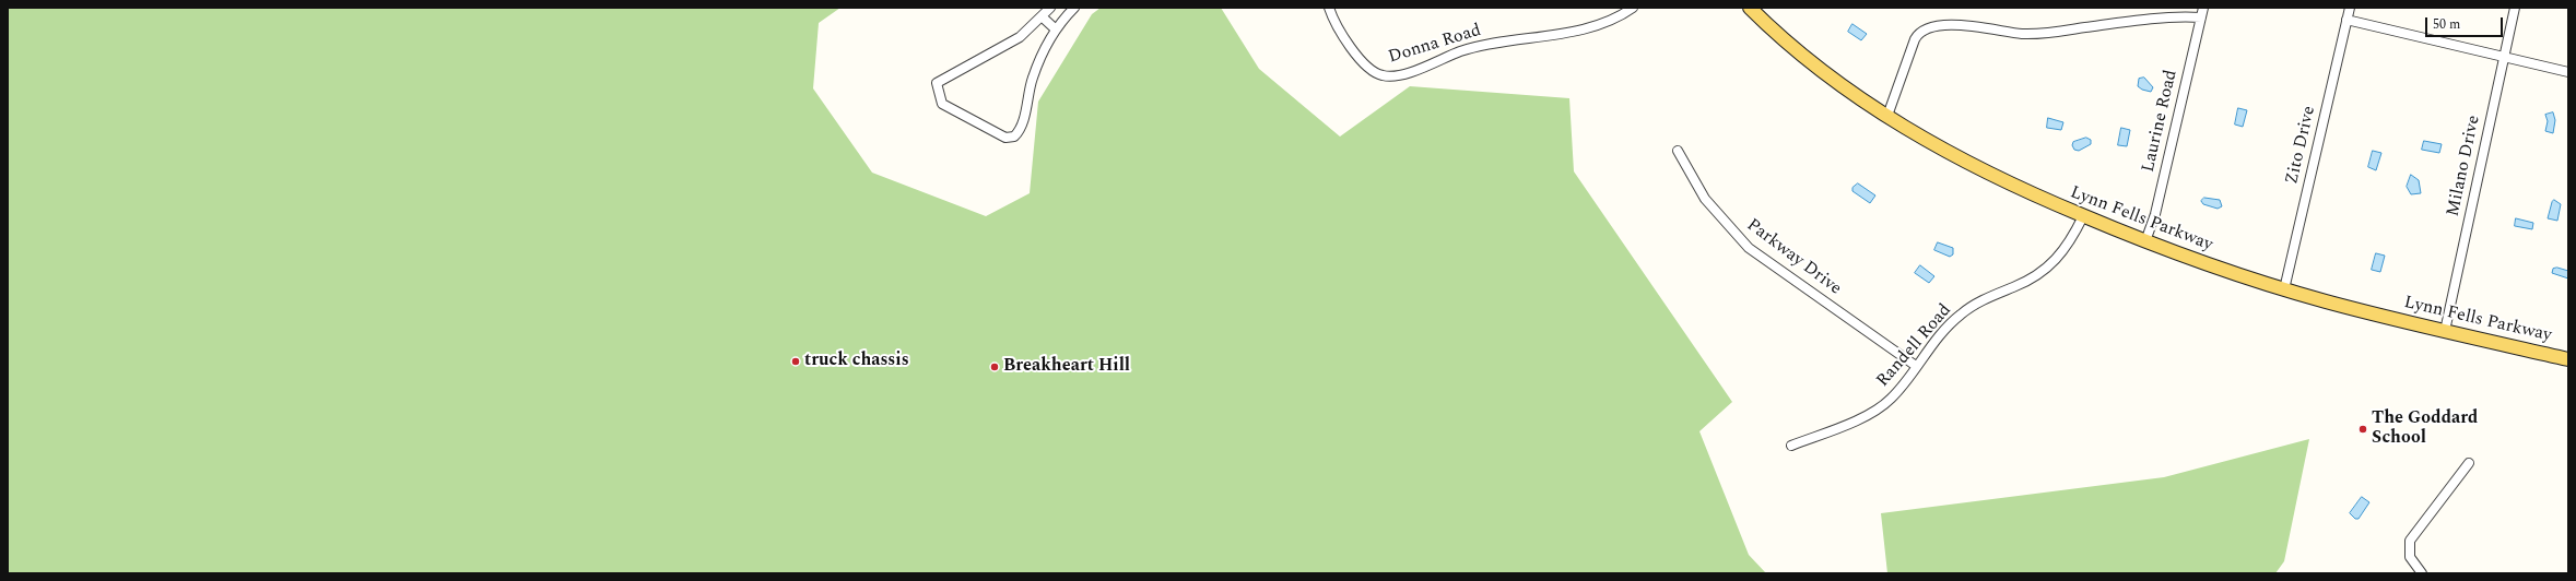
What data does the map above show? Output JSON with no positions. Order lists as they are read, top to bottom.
{
  "streets": {
    "main road": ["Lynn Fells Parkway"],
    "street": [
      "Donna Road",
      "Laurine Road",
      "Zito Drive",
      "Milano Drive",
      "Parkway Drive",
      "Randell Road"
    ]
  },
  "crossings": [
    ["Laurine Road", "Lynn Fells Parkway"],
    ["Zito Drive", "Lynn Fells Parkway"],
    ["Milano Drive", "Lynn Fells Parkway"],
    ["Lynn Fells Parkway", "Randell Road"],
    ["Parkway Drive", "Randell Road"]
  ],
  "places": ["truck chassis", "Breakheart Hill", "The Goddard School"],
  "scale_bar": "50 m"
}
